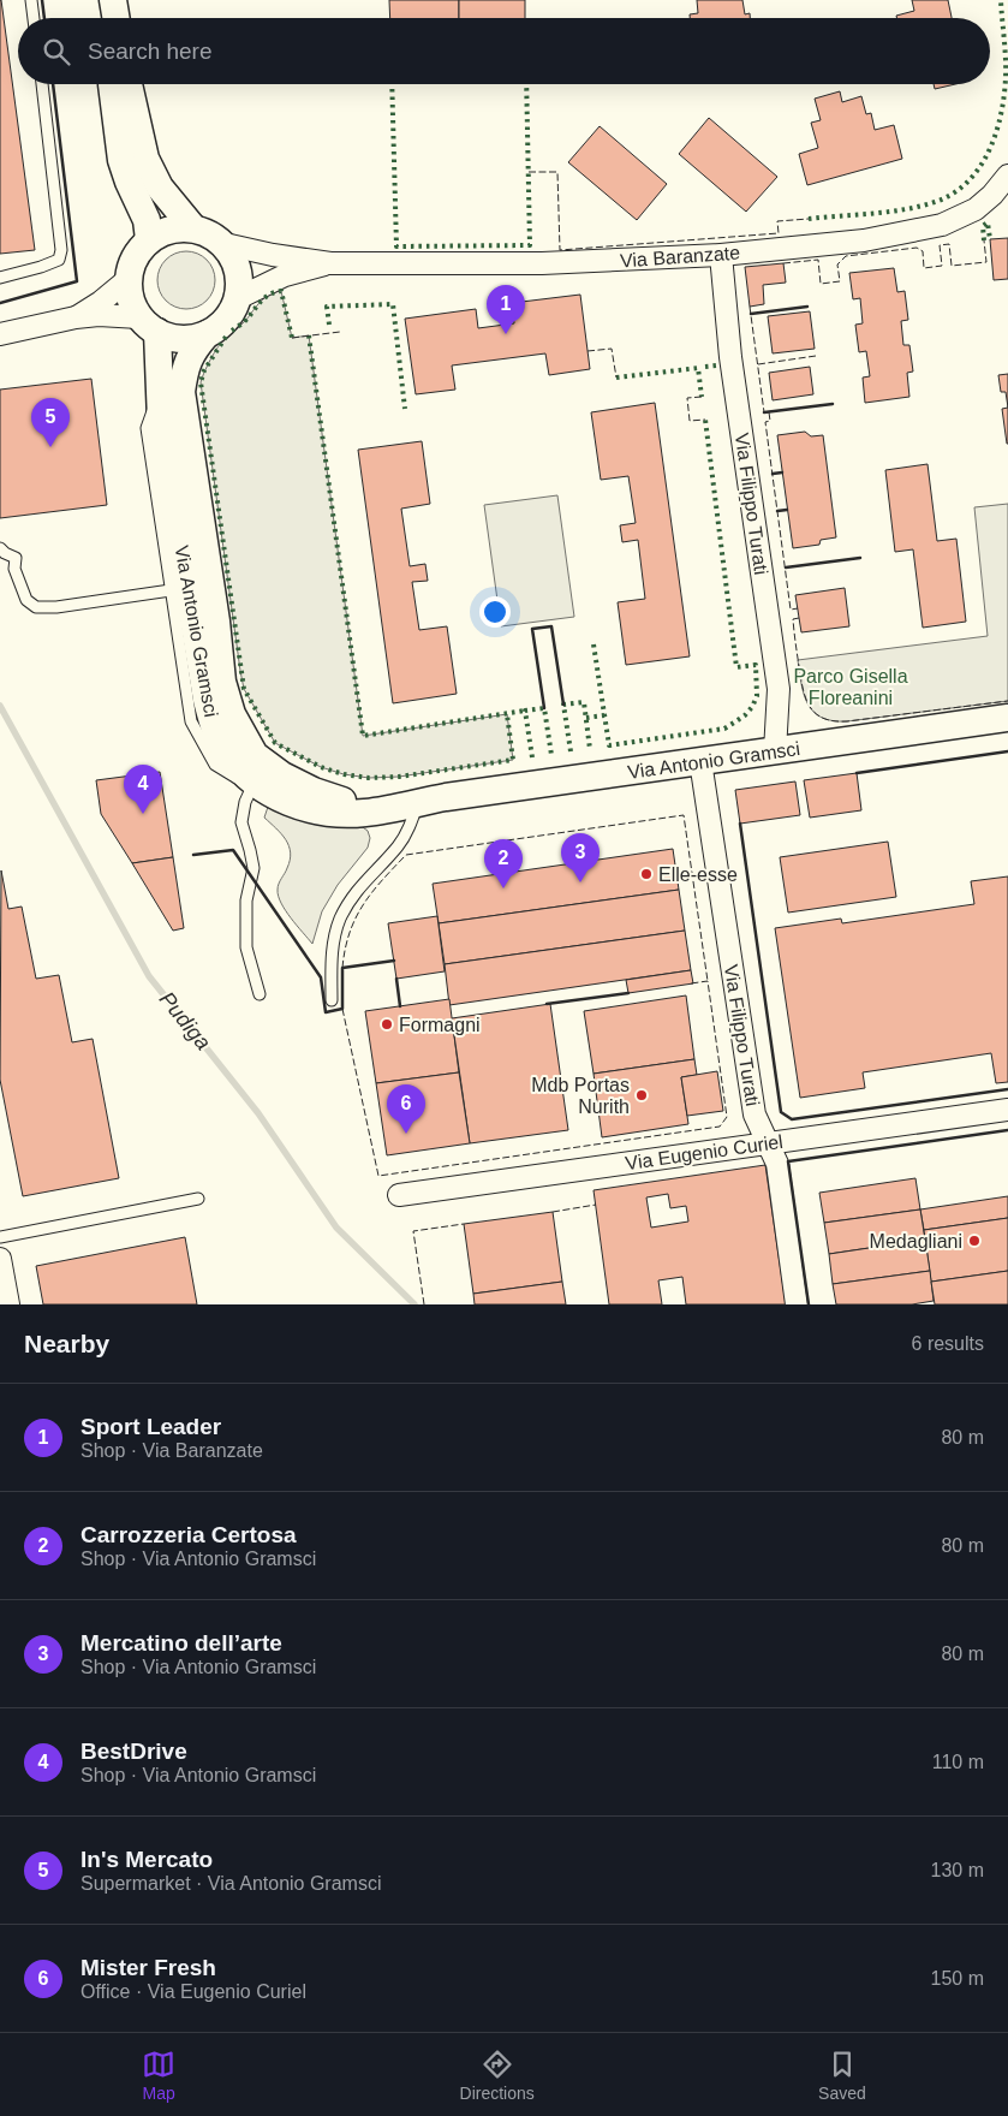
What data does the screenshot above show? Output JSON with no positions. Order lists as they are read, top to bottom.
{
  "streets": {
    "street": [
      "Via Baranzate",
      "Via Filippo Turati",
      "Via Antonio Gramsci",
      "Via Eugenio Curiel"
    ]
  },
  "crossings": [
    ["Via Baranzate", "Via Filippo Turati"],
    ["Via Baranzate", "Via Antonio Gramsci"],
    ["Via Filippo Turati", "Via Antonio Gramsci"],
    ["Via Filippo Turati", "Via Eugenio Curiel"]
  ],
  "water": ["Pudiga"],
  "parks": ["Parco Gisella Floreanini"],
  "places": [
    "Elle-esse",
    "Formagni",
    "Mdb Portas Nurith",
    "Medagliani"
  ],
  "page": {
    "search": "Search here",
    "pins": [
      "1",
      "5",
      "4",
      "3",
      "2",
      "6"
    ],
    "heading": ["Nearby", "6 results"],
    "list": [
      {
        "mark": "1",
        "name": "Sport Leader",
        "note": "Shop · Via Baranzate",
        "value": "80 m"
      },
      {
        "mark": "2",
        "name": "Carrozzeria Certosa",
        "note": "Shop · Via Antonio Gramsci",
        "value": "80 m"
      },
      {
        "mark": "3",
        "name": "Mercatino dell’arte",
        "note": "Shop · Via Antonio Gramsci",
        "value": "80 m"
      },
      {
        "mark": "4",
        "name": "BestDrive",
        "note": "Shop · Via Antonio Gramsci",
        "value": "110 m"
      },
      {
        "mark": "5",
        "name": "In's Mercato",
        "note": "Supermarket · Via Antonio Gramsci",
        "value": "130 m"
      },
      {
        "mark": "6",
        "name": "Mister Fresh",
        "note": "Office · Via Eugenio Curiel",
        "value": "150 m"
      }
    ],
    "nav": ["Map", "Directions", "Saved"]
  }
}
